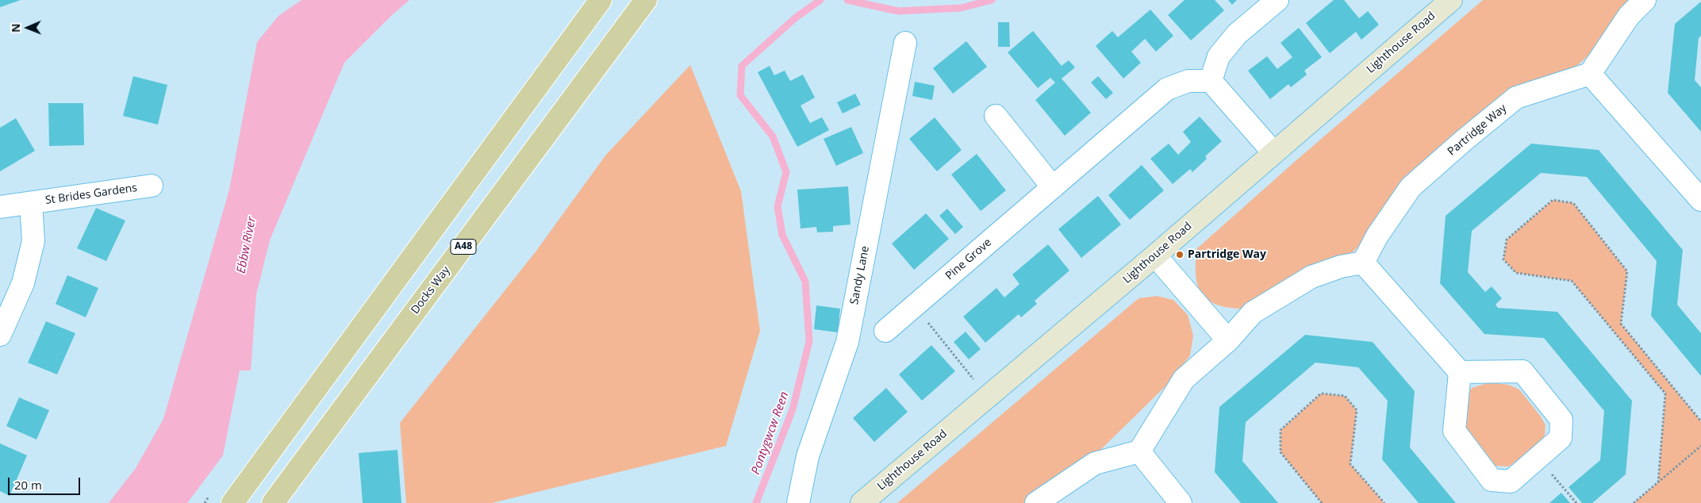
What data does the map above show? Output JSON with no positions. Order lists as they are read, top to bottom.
{
  "streets": {
    "main road": ["Lighthouse Road", "A48", "Docks Way"],
    "street": [
      "Partridge Way",
      "St Brides Gardens",
      "Pine Grove",
      "Sandy Lane"
    ]
  },
  "water": ["Ebbw River", "Pontygwcw Reen"],
  "places": ["Partridge Way"],
  "scale_bar": "20 m",
  "north": "left"
}
